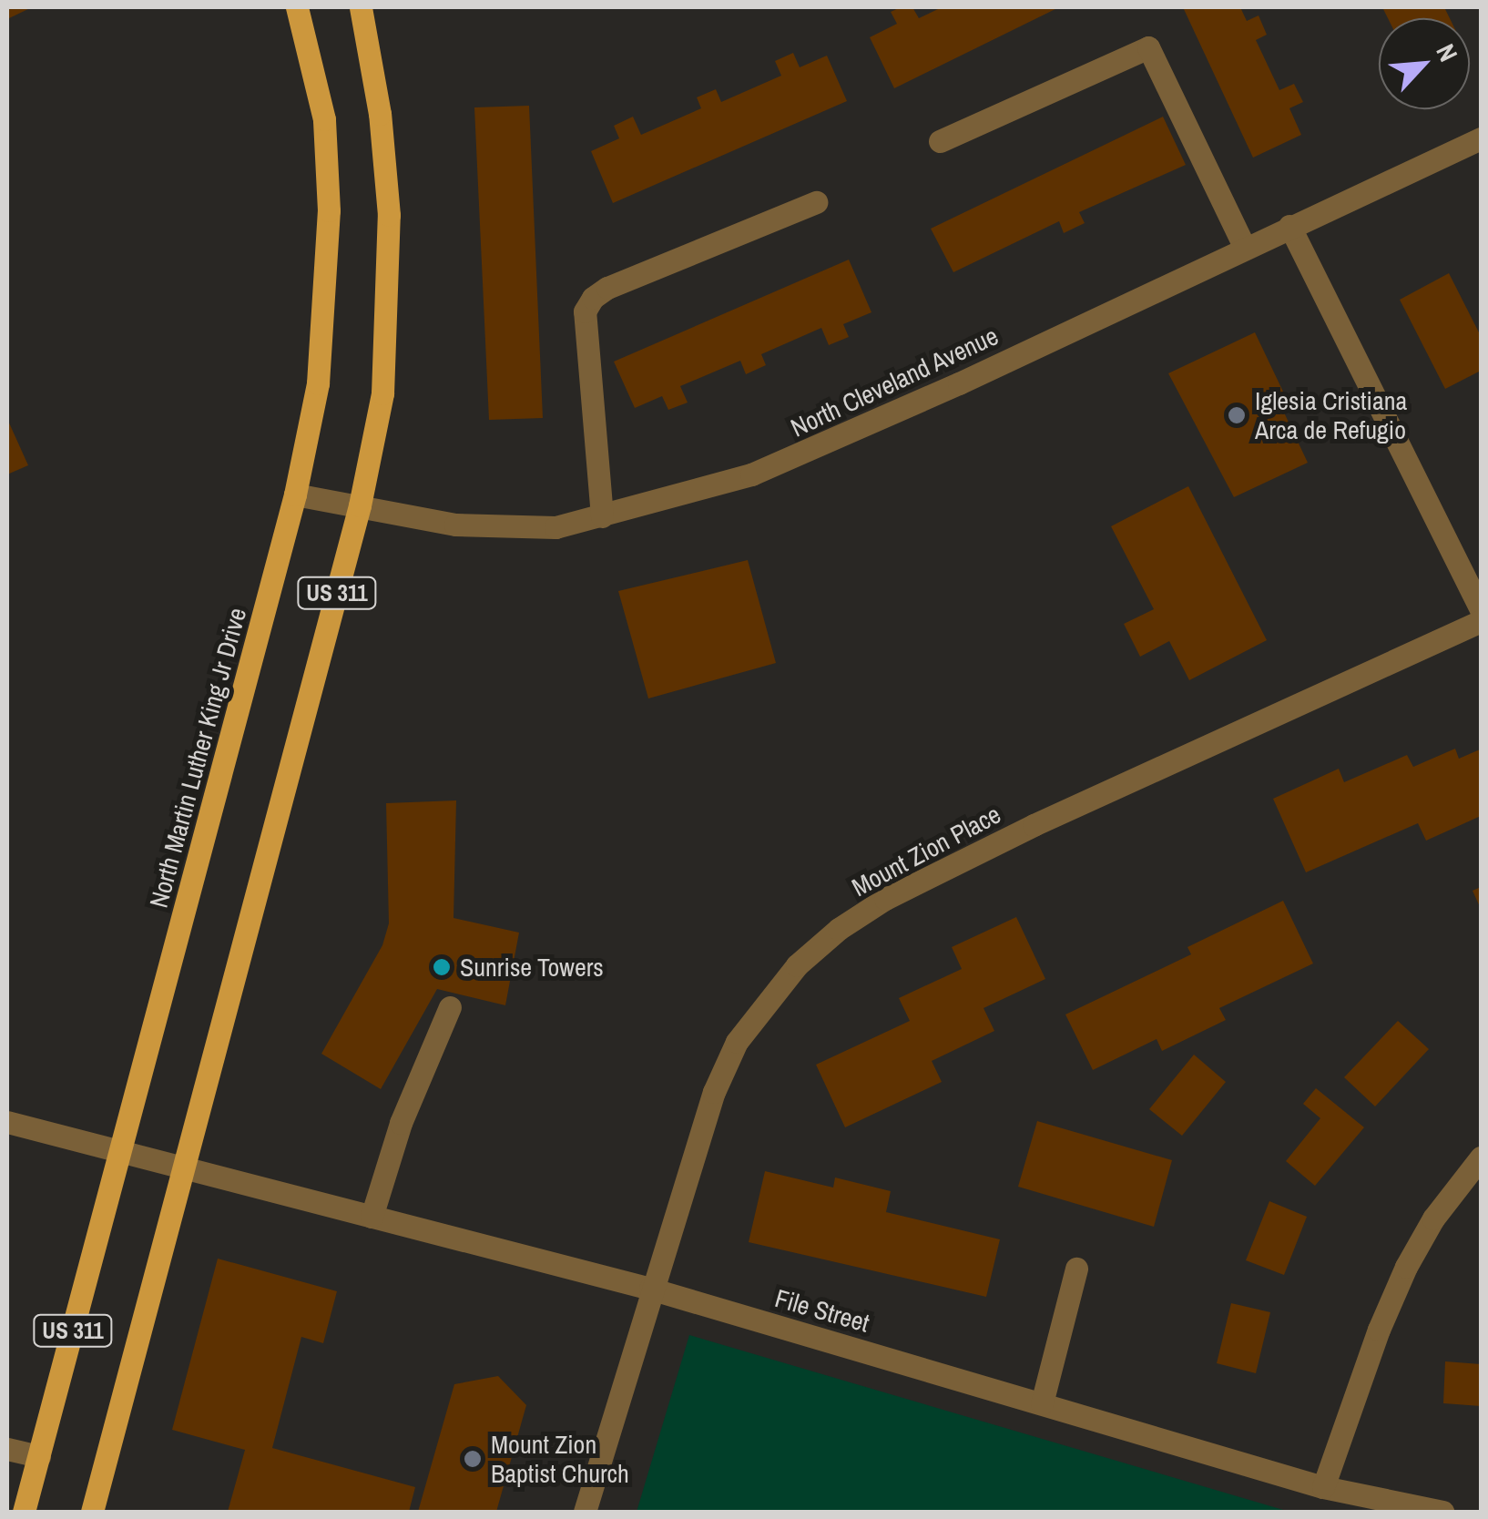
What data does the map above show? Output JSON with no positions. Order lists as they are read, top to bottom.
{
  "streets": {
    "main road": ["US 311", "North Martin Luther King Jr Drive"],
    "street": ["North Cleveland Avenue", "Mount Zion Place", "File Street"]
  },
  "crossings": [
    ["North Cleveland Avenue", "US 311"],
    ["North Cleveland Avenue", "North Martin Luther King Jr Drive"],
    ["US 311", "File Street"],
    ["Mount Zion Place", "File Street"]
  ],
  "places": ["Iglesia Cristiana Arca de Refugio", "Sunrise Towers", "Mount Zion Baptist Church"],
  "north": "top right"
}
